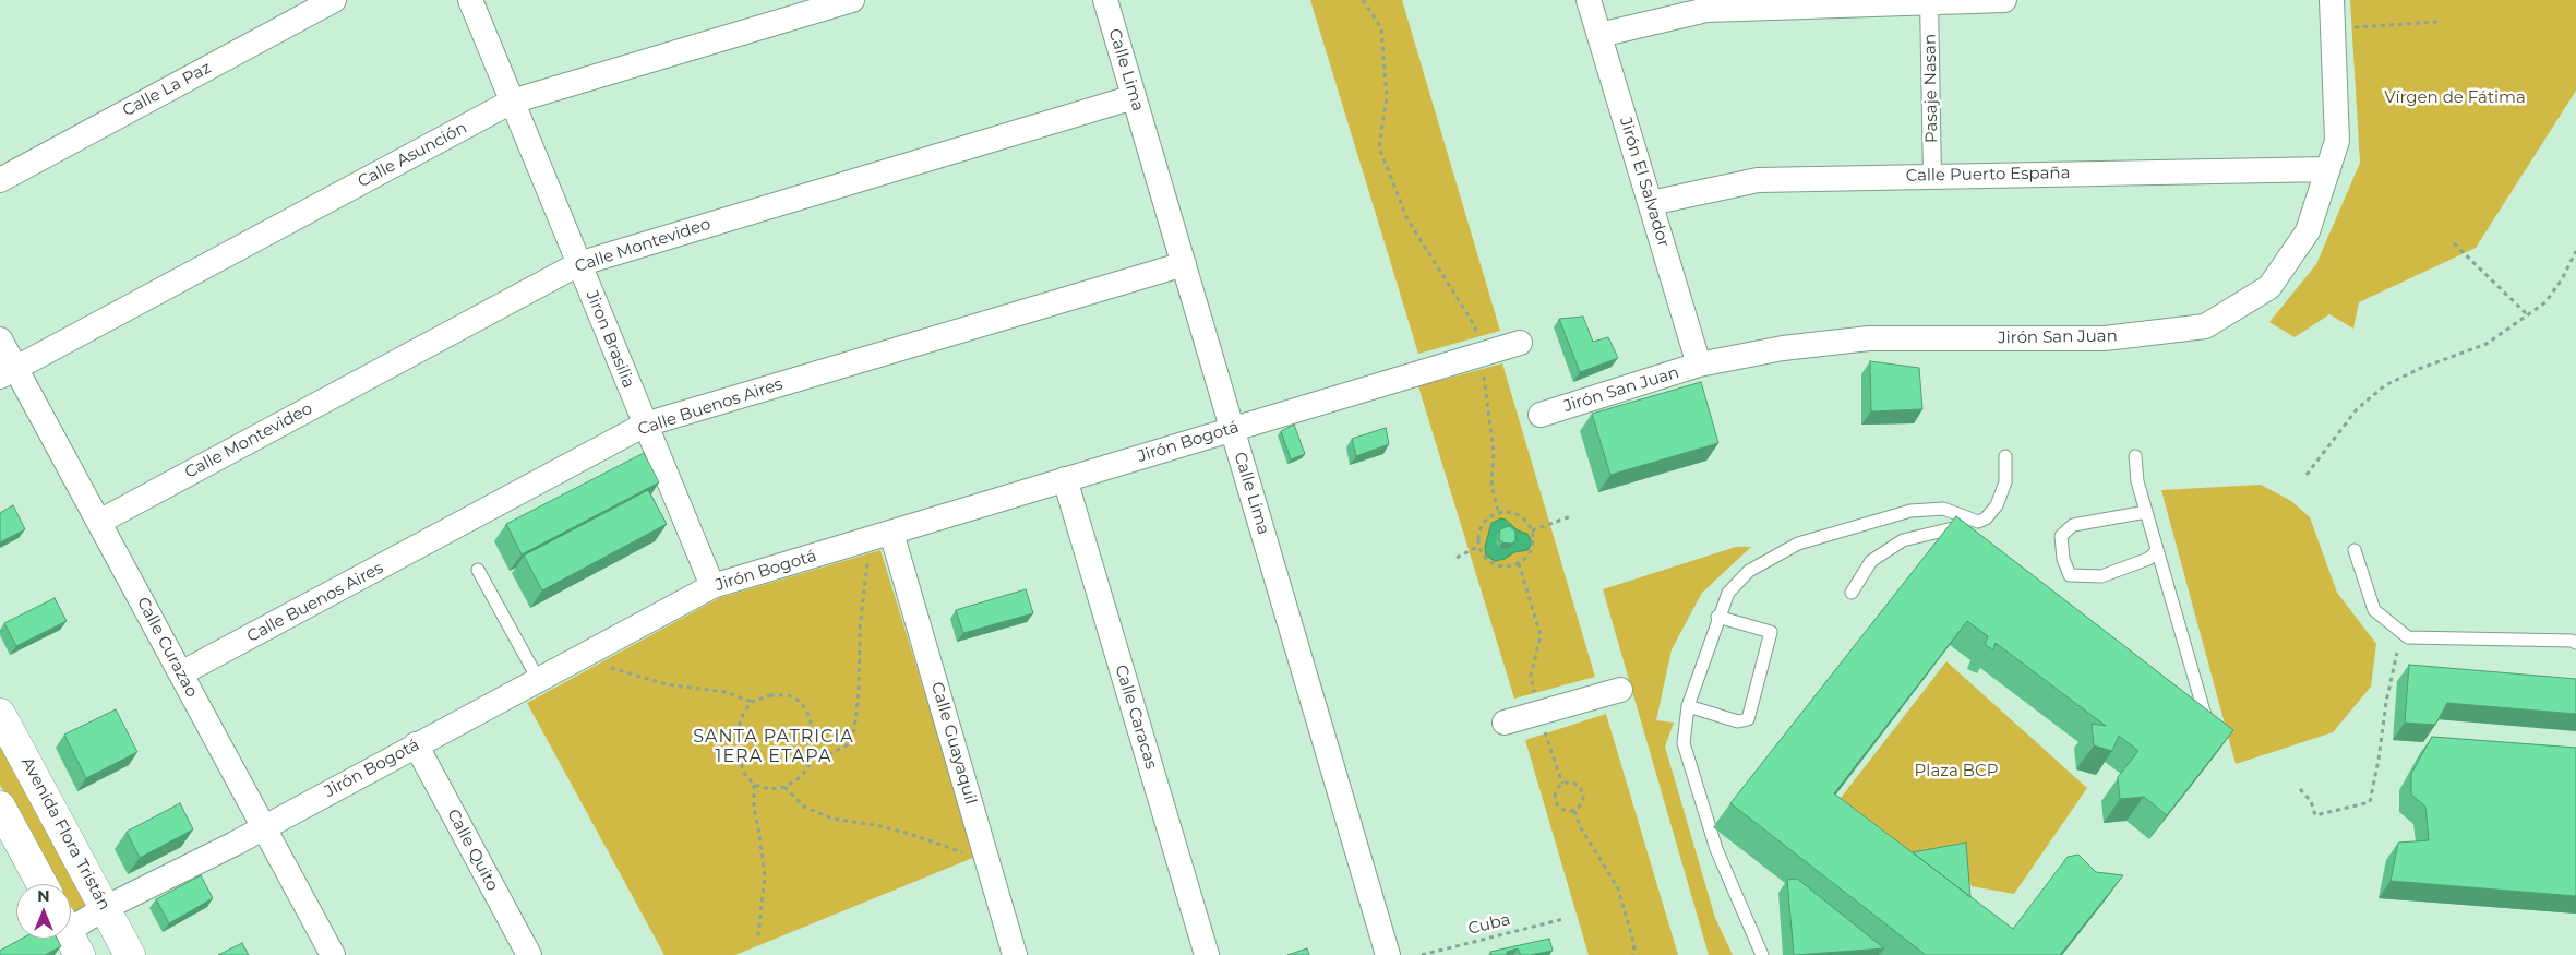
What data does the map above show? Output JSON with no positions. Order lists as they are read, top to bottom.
{
  "streets": {
    "main road": ["Avenida Flora Tristán"],
    "street": [
      "Calle Lima",
      "Pasaje Nasan",
      "Calle La Paz",
      "Calle Asunción",
      "Calle Puerto España",
      "Jirón El Salvador",
      "Calle Montevideo",
      "Jirón San Juan",
      "Jiron Brasilia",
      "Calle Buenos Aires",
      "Jirón Bogotá",
      "Calle Curazao",
      "Calle Caracas",
      "Calle Guayaquil",
      "Calle Quito"
    ],
    "path": ["Cuba"]
  },
  "crossings": [
    ["Calle Lima", "Calle Montevideo"],
    ["Calle Lima", "Calle Buenos Aires"],
    ["Calle Lima", "Jirón Bogotá"],
    ["Pasaje Nasan", "Calle Puerto España"],
    ["Calle Asunción", "Jiron Brasilia"],
    ["Calle Asunción", "Calle Curazao"],
    ["Calle Puerto España", "Jirón El Salvador"],
    ["Calle Puerto España", "Jirón San Juan"],
    ["Jirón El Salvador", "Jirón San Juan"],
    ["Calle Montevideo", "Jiron Brasilia"],
    ["Calle Montevideo", "Calle Curazao"],
    ["Jiron Brasilia", "Calle Buenos Aires"],
    ["Jiron Brasilia", "Jirón Bogotá"],
    ["Calle Buenos Aires", "Calle Curazao"],
    ["Jirón Bogotá", "Calle Curazao"],
    ["Jirón Bogotá", "Calle Caracas"],
    ["Jirón Bogotá", "Calle Guayaquil"],
    ["Jirón Bogotá", "Avenida Flora Tristán"],
    ["Jirón Bogotá", "Calle Quito"]
  ],
  "districts": ["SANTA PATRICIA 1ERA ETAPA"],
  "parks": ["Vírgen de Fátima", "Plaza BCP"],
  "north": "top"
}
